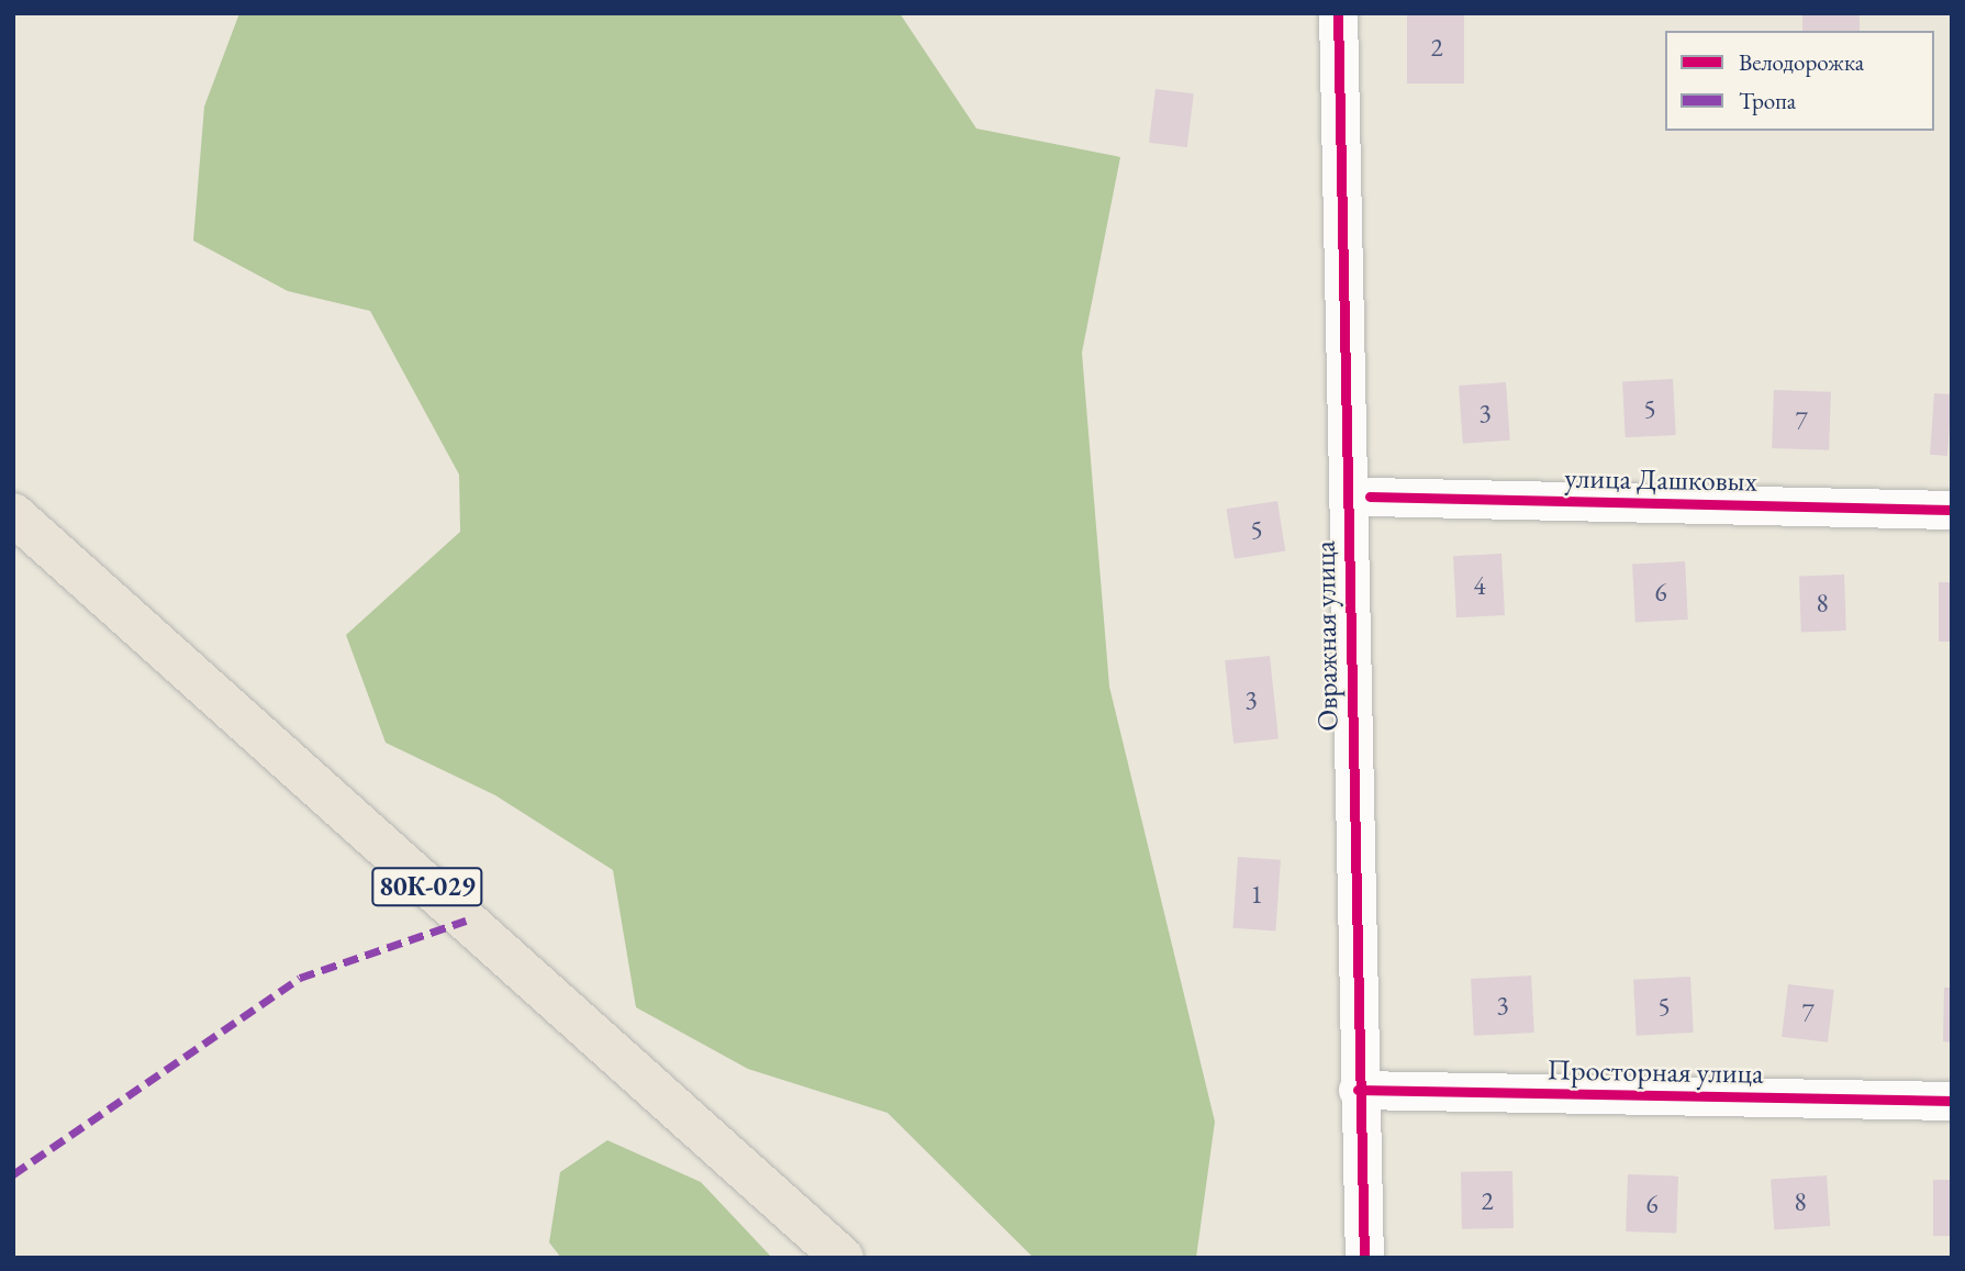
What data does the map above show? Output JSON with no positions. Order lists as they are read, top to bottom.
{
  "streets": {
    "main road": ["80К-029"],
    "street": ["улица Дашковых", "Овражная улица", "Просторная улица"]
  },
  "crossings": [
    ["Овражная улица", "Просторная улица"]
  ],
  "house_numbers": [
    "2",
    "5",
    "3",
    "7",
    "5",
    "4",
    "6",
    "8",
    "3",
    "1",
    "3",
    "5",
    "7",
    "2",
    "8",
    "6"
  ],
  "legend": ["Велодорожка", "Тропа"]
}
